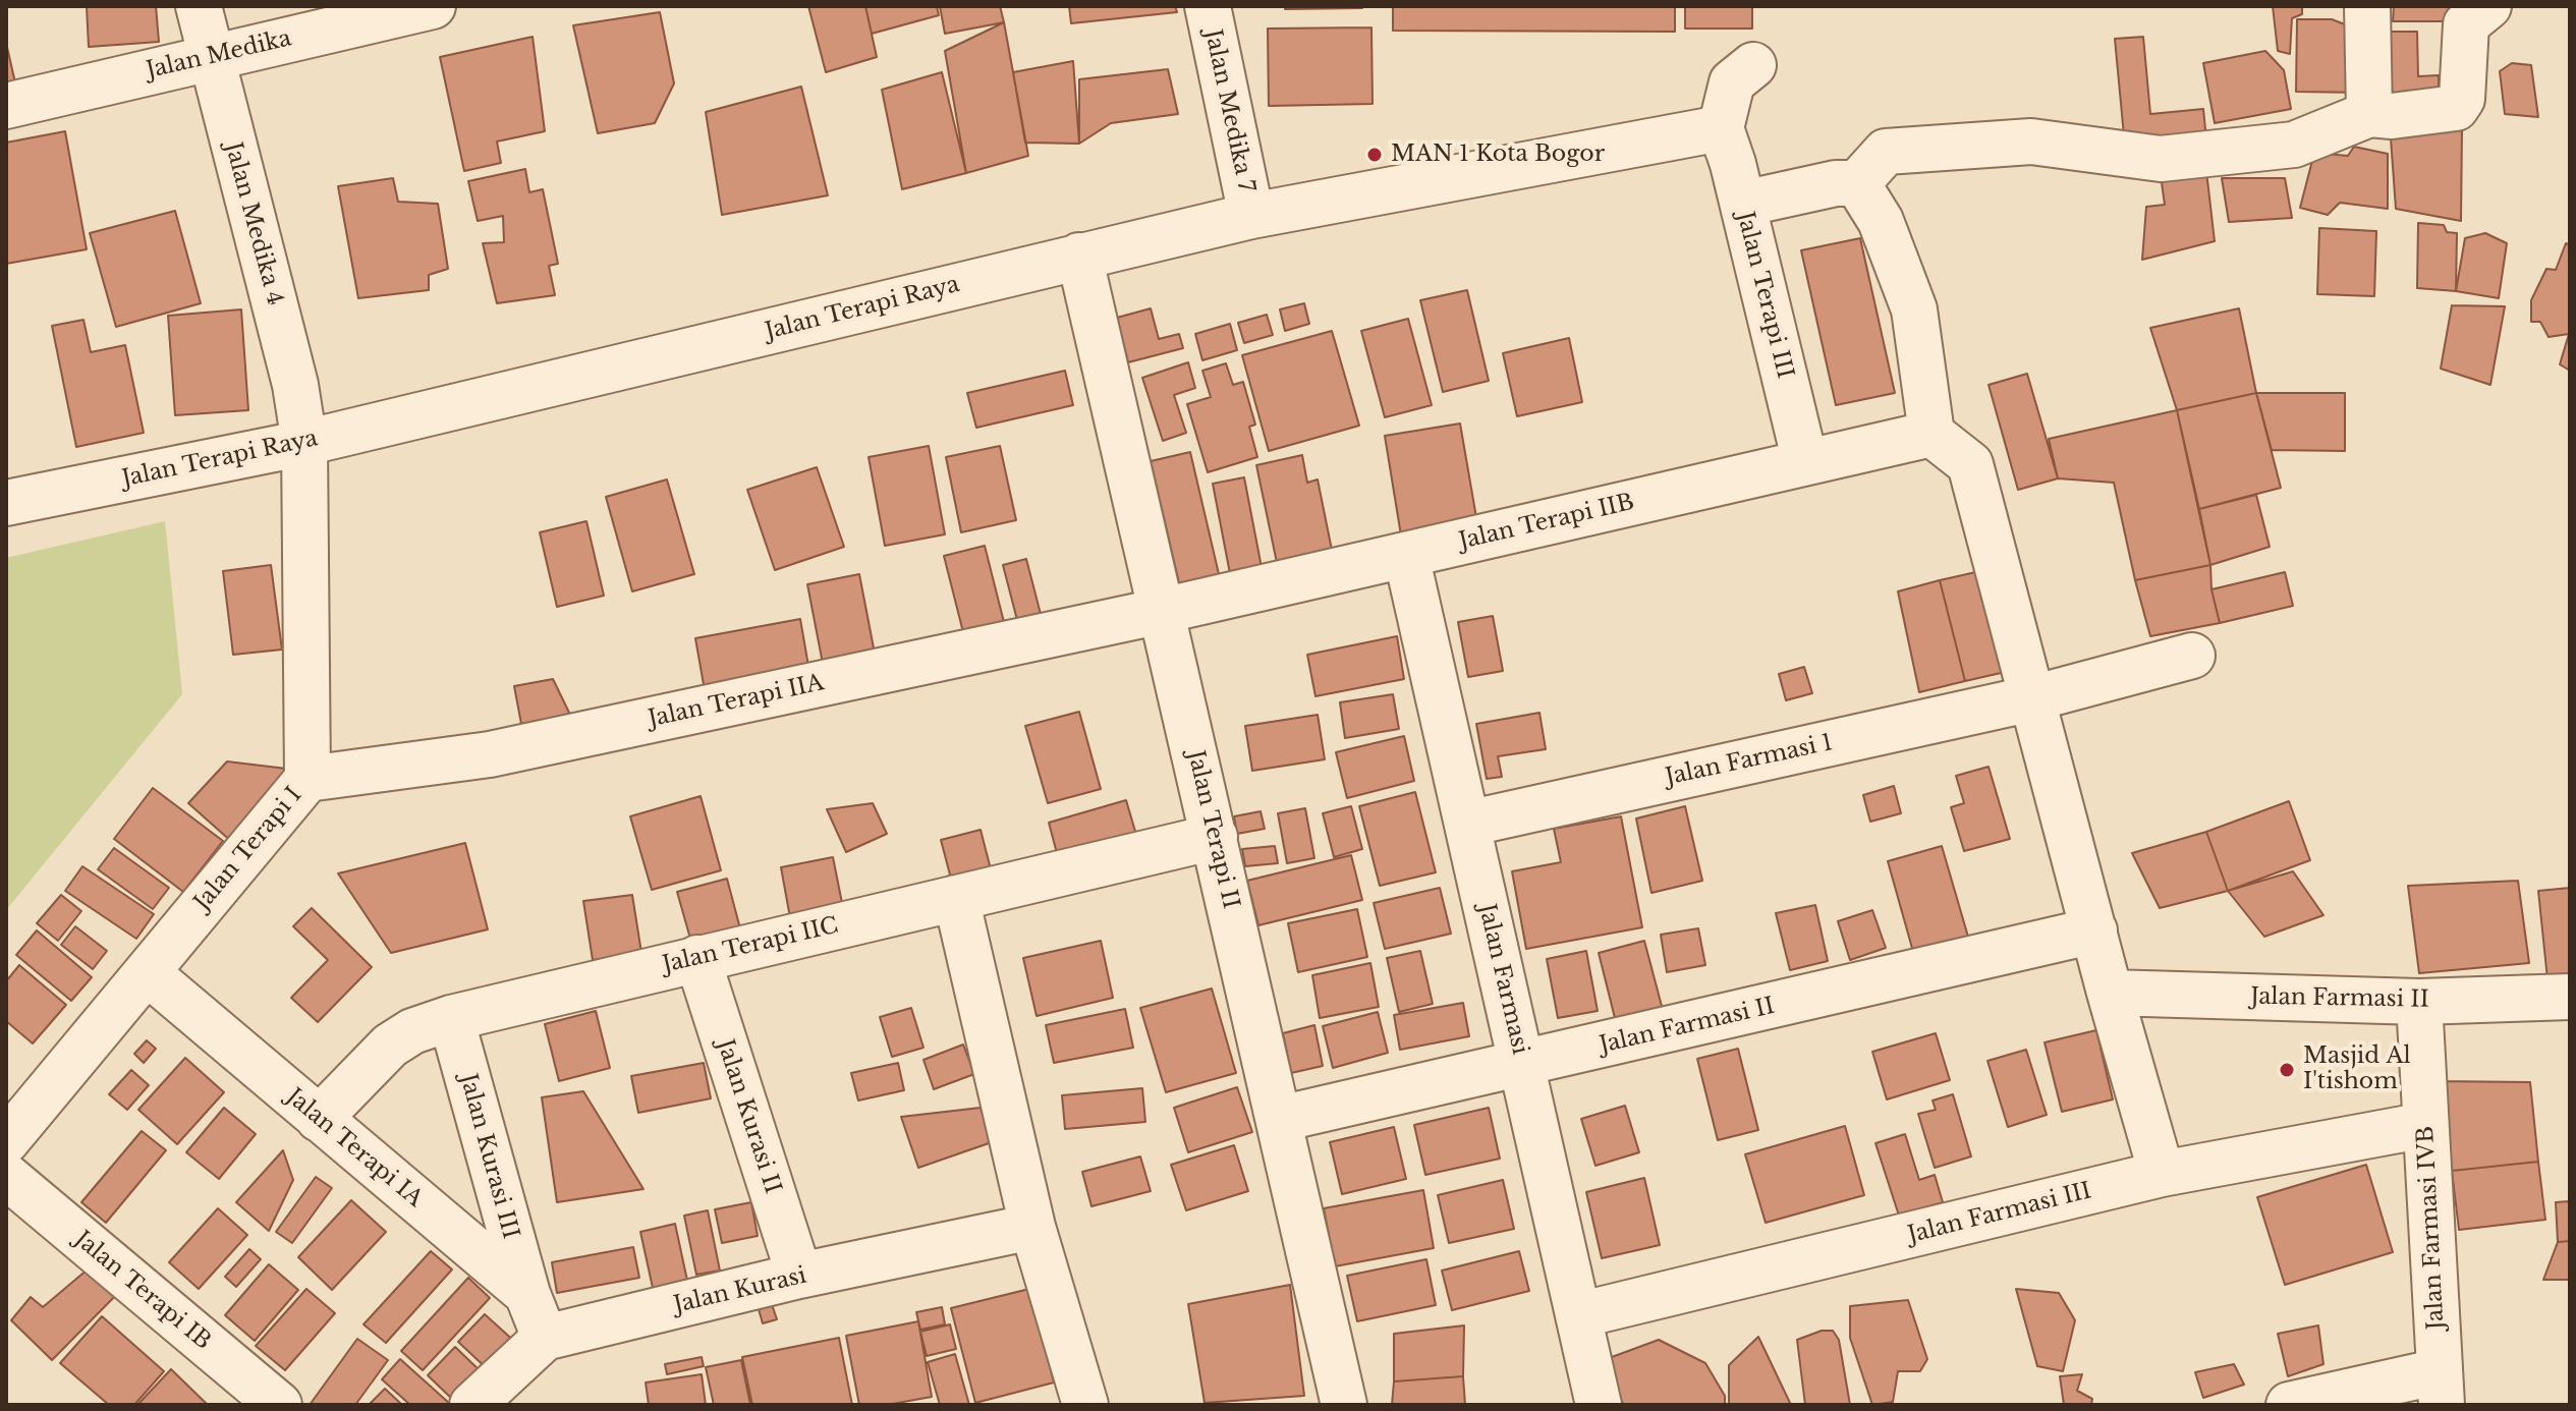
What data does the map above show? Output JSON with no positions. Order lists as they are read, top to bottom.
{
  "streets": {
    "street": [
      "Jalan Medika",
      "Jalan Medika 7",
      "Jalan Medika 4",
      "Jalan Terapi III",
      "Jalan Terapi Raya",
      "Jalan Terapi IIB",
      "Jalan Terapi IIA",
      "Jalan Farmasi 1",
      "Jalan Terapi II",
      "Jalan Terapi I",
      "Jalan Terapi IIC",
      "Jalan Farmasi",
      "Jalan Farmasi II",
      "Jalan Kurasi II",
      "Jalan Terapi IA",
      "Jalan Kurasi III",
      "Jalan Farmasi III",
      "Jalan Farmasi IVB",
      "Jalan Terapi IB",
      "Jalan Kurasi"
    ]
  },
  "crossings": [
    ["Jalan Medika", "Jalan Medika 4"],
    ["Jalan Medika 7", "Jalan Terapi Raya"],
    ["Jalan Medika 4", "Jalan Terapi Raya"],
    ["Jalan Medika 4", "Jalan Terapi I"],
    ["Jalan Terapi III", "Jalan Terapi Raya"],
    ["Jalan Terapi III", "Jalan Terapi IIB"],
    ["Jalan Terapi Raya", "Jalan Terapi II"],
    ["Jalan Terapi Raya", "Jalan Terapi I"],
    ["Jalan Terapi IIB", "Jalan Terapi IIA"],
    ["Jalan Terapi IIB", "Jalan Terapi II"],
    ["Jalan Terapi IIB", "Jalan Farmasi"],
    ["Jalan Terapi IIA", "Jalan Terapi II"],
    ["Jalan Terapi IIA", "Jalan Terapi I"],
    ["Jalan Farmasi 1", "Jalan Farmasi"],
    ["Jalan Terapi II", "Jalan Terapi IIC"],
    ["Jalan Terapi II", "Jalan Farmasi II"],
    ["Jalan Terapi I", "Jalan Terapi IA"],
    ["Jalan Terapi IIC", "Jalan Kurasi II"],
    ["Jalan Terapi IIC", "Jalan Terapi IA"],
    ["Jalan Terapi IIC", "Jalan Kurasi III"],
    ["Jalan Farmasi", "Jalan Farmasi II"],
    ["Jalan Farmasi", "Jalan Farmasi III"],
    ["Jalan Farmasi II", "Jalan Farmasi IVB"],
    ["Jalan Kurasi II", "Jalan Kurasi"],
    ["Jalan Terapi IA", "Jalan Kurasi III"],
    ["Jalan Terapi IA", "Jalan Kurasi"],
    ["Jalan Farmasi III", "Jalan Farmasi IVB"]
  ],
  "places": ["MAN 1 Kota Bogor", "Masjid Al I'tishom"]
}
